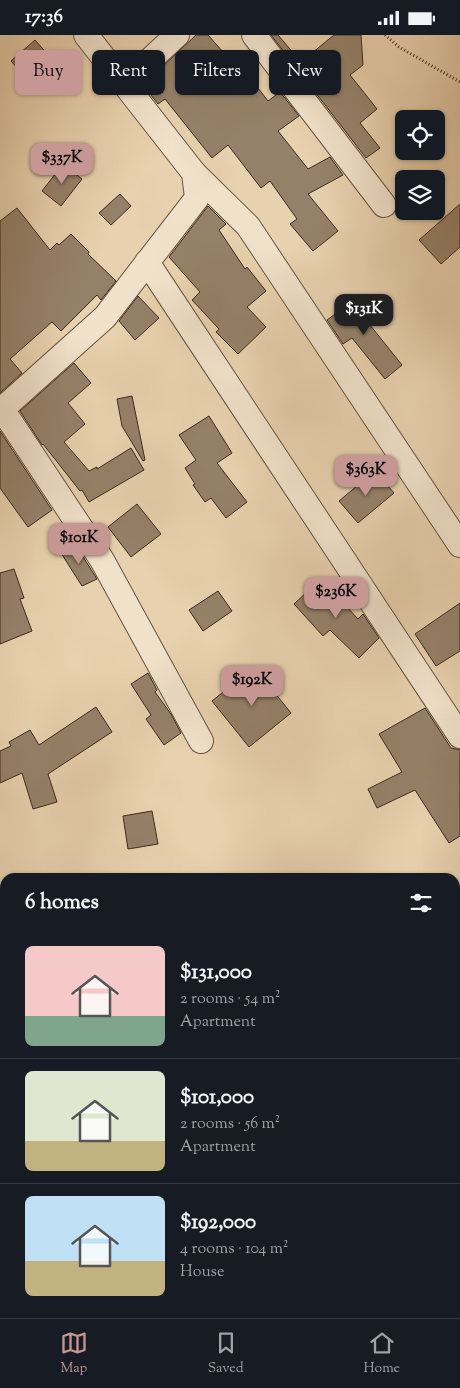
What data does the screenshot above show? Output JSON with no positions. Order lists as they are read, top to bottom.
{
  "page": {
    "status": "17:36",
    "chip": [
      "Buy",
      "Rent",
      "Filters",
      "New"
    ],
    "price": [
      "$337K",
      "$131K",
      "$363K",
      "$101K",
      "$236K",
      "$192K"
    ],
    "heading": "6 homes",
    "list": [
      {
        "name": "$131,000",
        "note": "2 rooms · 54 m² · Apartment"
      },
      {
        "name": "$101,000",
        "note": "2 rooms · 56 m² · Apartment"
      },
      {
        "name": "$192,000",
        "note": "4 rooms · 104 m² · House"
      }
    ],
    "tabs": ["Map", "Saved", "Home"]
  }
}
